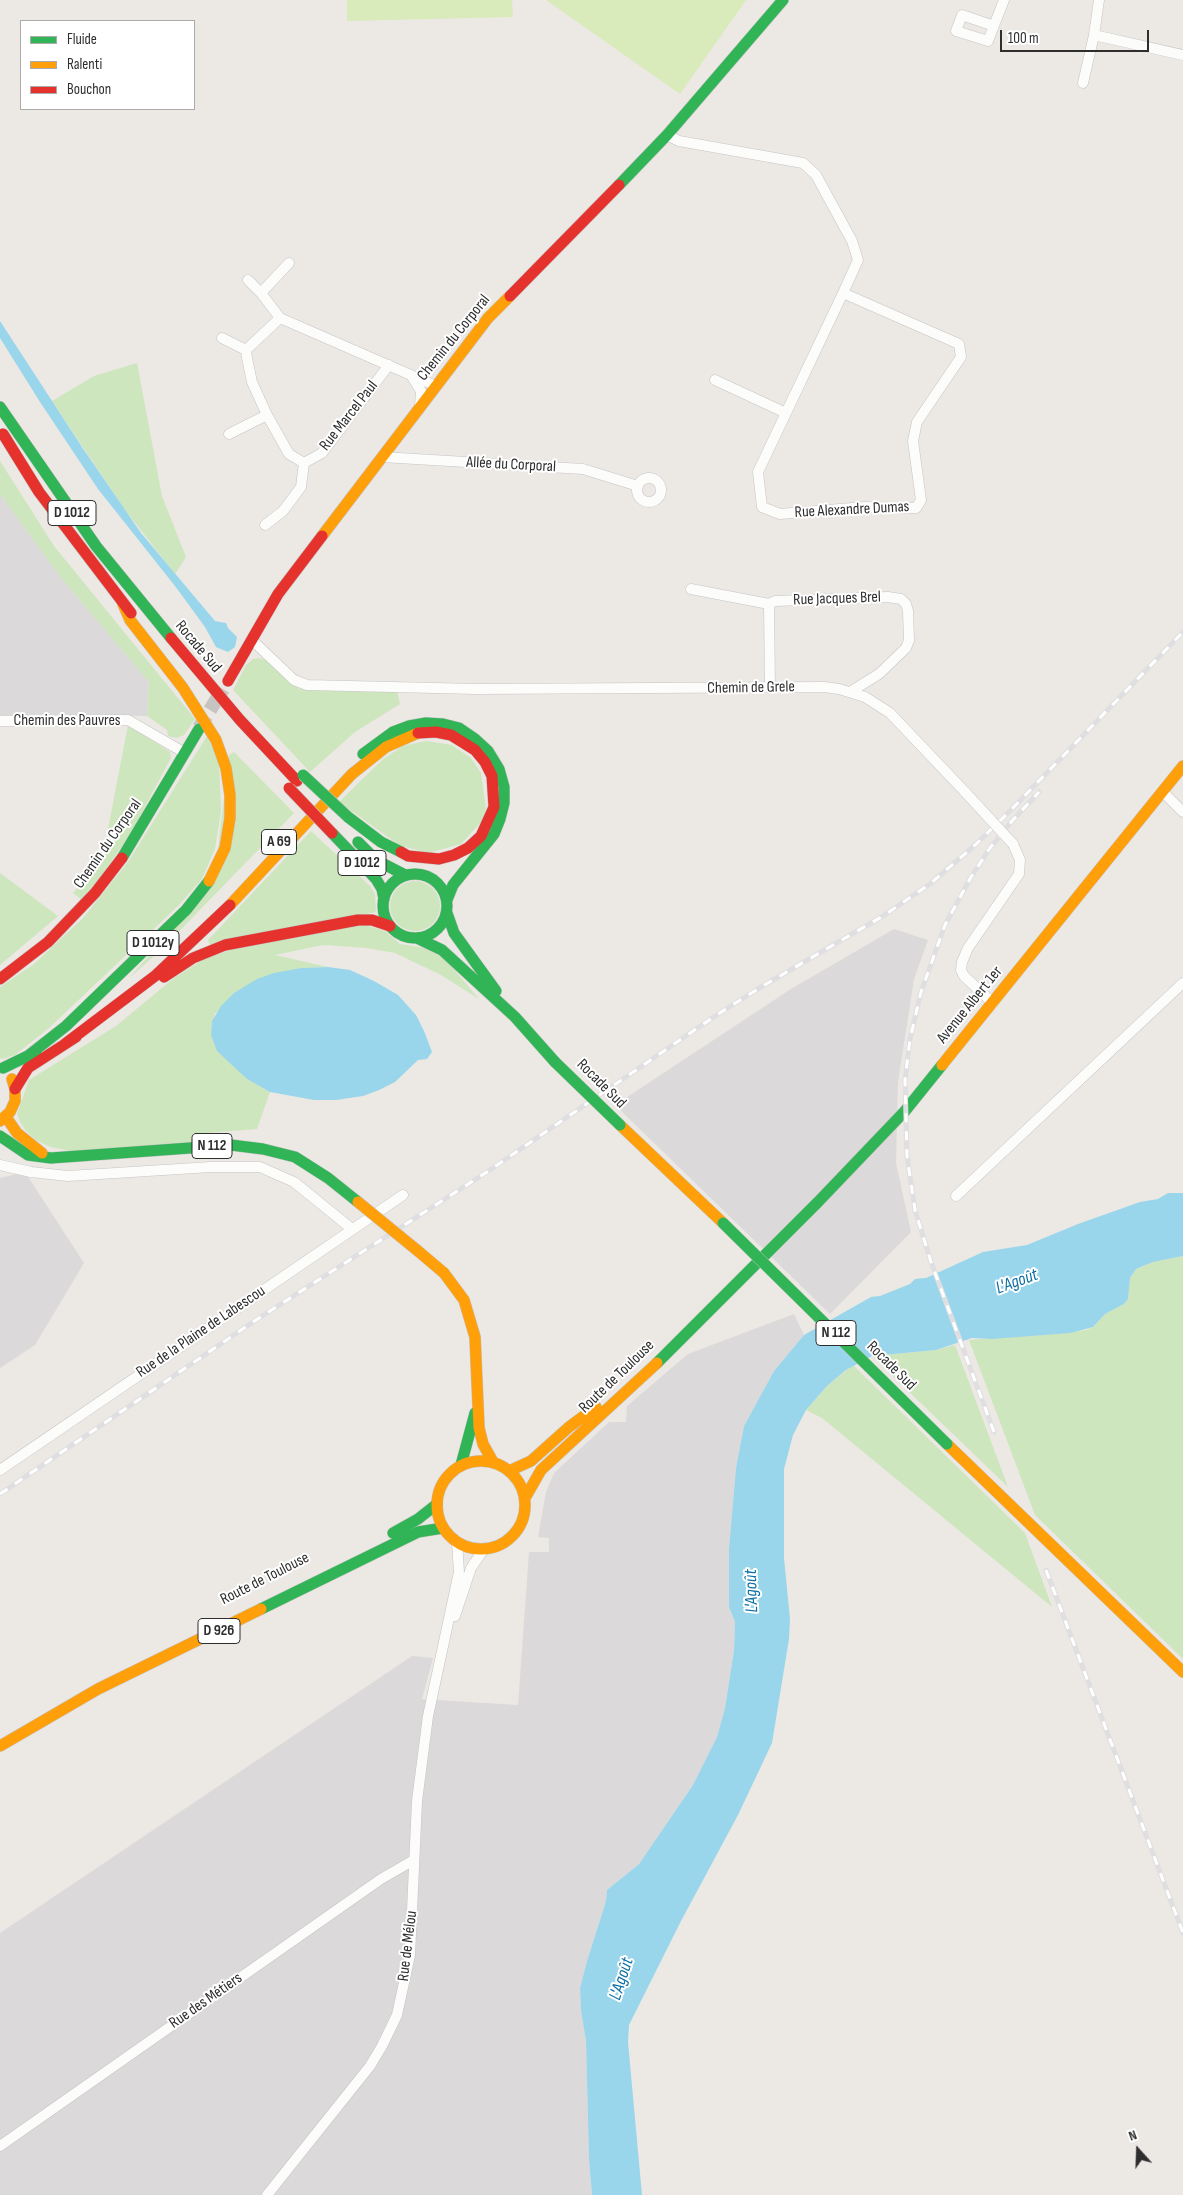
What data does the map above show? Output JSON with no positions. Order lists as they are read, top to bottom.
{
  "streets": {
    "main road": [
      "Chemin du Corporal",
      "D 1012",
      "Rocade Sud",
      "A 69",
      "D 1012y",
      "Avenue Albert 1er",
      "N 112",
      "Route de Toulouse",
      "D 926"
    ],
    "street": [
      "Rue Marcel Paul",
      "Allée du Corporal",
      "Rue Alexandre Dumas",
      "Rue Jacques Brel",
      "Chemin de Grele",
      "Chemin des Pauvres",
      "Rue de la Plaine de Labescou",
      "Rue de Mélou",
      "Rue des Métiers"
    ]
  },
  "crossings": [
    ["Chemin du Corporal", "Allée du Corporal"],
    ["Chemin du Corporal", "Rue Alexandre Dumas"],
    ["Chemin du Corporal", "Chemin de Grele"],
    ["Chemin du Corporal", "Chemin des Pauvres"],
    ["Rue Jacques Brel", "Chemin de Grele"],
    ["Rocade Sud", "A 69"],
    ["Rocade Sud", "D 1012y"],
    ["Chemin de Grele", "Avenue Albert 1er"],
    ["A 69", "D 1012y"],
    ["Avenue Albert 1er", "Route de Toulouse"],
    ["N 112", "Route de Toulouse"],
    ["N 112", "D 926"],
    ["N 112", "Rue de Mélou"],
    ["Route de Toulouse", "D 926"],
    ["Route de Toulouse", "Rue de Mélou"],
    ["D 926", "Rue de Mélou"],
    ["Rue de Mélou", "Rue des Métiers"]
  ],
  "water": ["L'Agoût"],
  "legend": ["Fluide", "Ralenti", "Bouchon"],
  "scale_bar": "100 m",
  "north": "top"
}
